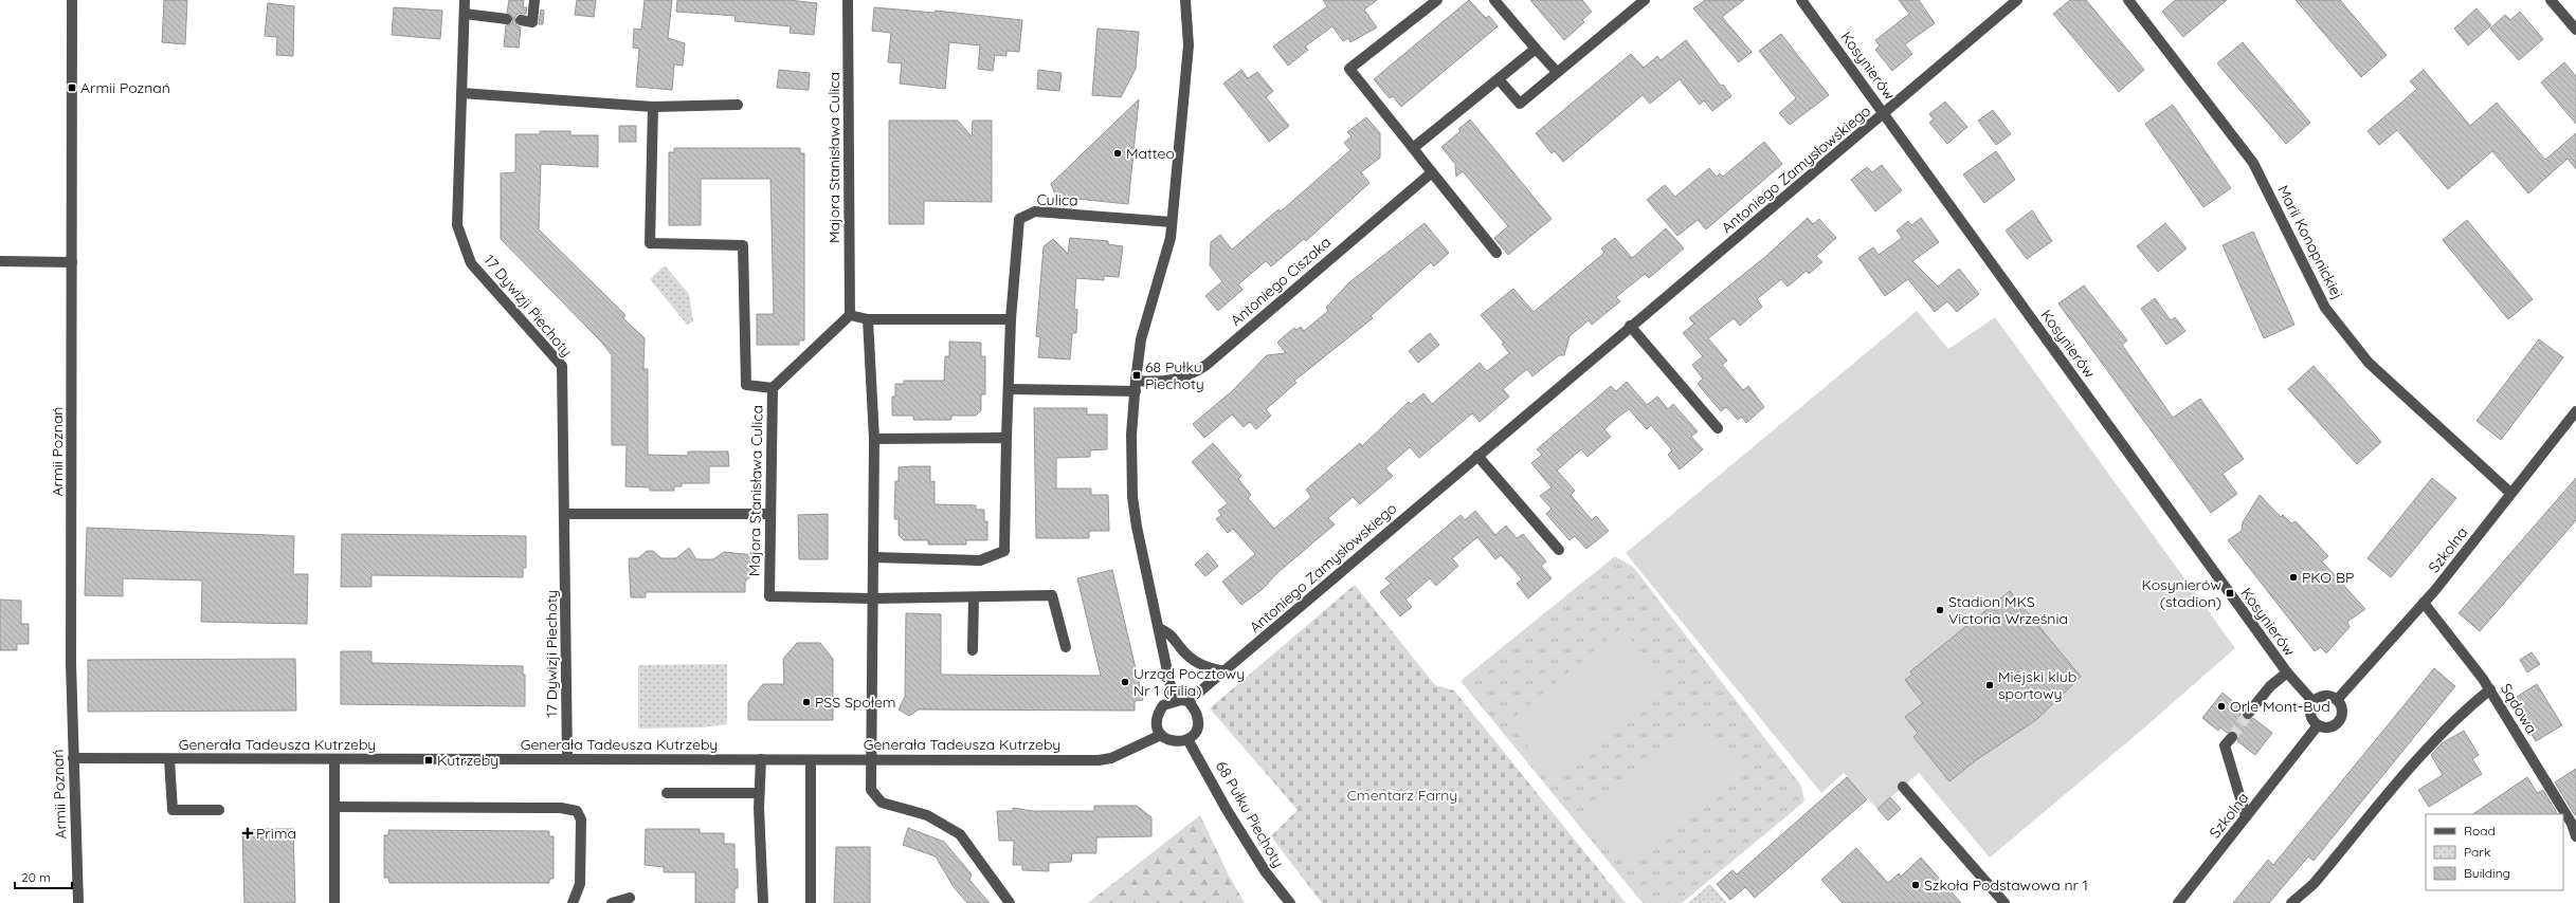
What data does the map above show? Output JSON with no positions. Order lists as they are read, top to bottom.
{
  "streets": {
    "street": [
      "Kosynierów",
      "Majora Stanisława Culica",
      "Antoniego Zamysłowskiego",
      "Culica",
      "Marii Konopnickiej",
      "Antoniego Ciszaka",
      "17 Dywizji Piechoty",
      "Armii Poznań",
      "Szkolna",
      "Sądowa",
      "Generała Tadeusza Kutrzeby",
      "68 Pułku Piechoty"
    ]
  },
  "crossings": [
    ["Kosynierów", "Antoniego Zamysłowskiego"],
    ["Kosynierów", "Szkolna"],
    ["Antoniego Zamysłowskiego", "Generała Tadeusza Kutrzeby"],
    ["Antoniego Zamysłowskiego", "68 Pułku Piechoty"],
    ["Marii Konopnickiej", "Szkolna"],
    ["17 Dywizji Piechoty", "Generała Tadeusza Kutrzeby"],
    ["Armii Poznań", "Generała Tadeusza Kutrzeby"],
    ["Szkolna", "Sądowa"],
    ["Generała Tadeusza Kutrzeby", "68 Pułku Piechoty"]
  ],
  "parks": ["Cmentarz Farny"],
  "places": {
    "transit": [
      "Armii Poznań",
      "68 Pułku Piechoty",
      "Kosynierów (stadion)",
      "Kutrzeby"
    ],
    "other": [
      "Matteo",
      "PKO BP",
      "Stadion MKS Victoria Września",
      "Urząd Pocztowy Nr 1 (Filia)",
      "Miejski klub sportowy",
      "PSS Społem",
      "Orle Mont-Bud",
      "Szkoła Podstawowa nr 1"
    ],
    "health": ["Prima"]
  },
  "legend": ["Road", "Park", "Building"],
  "scale_bar": "20 m"
}
